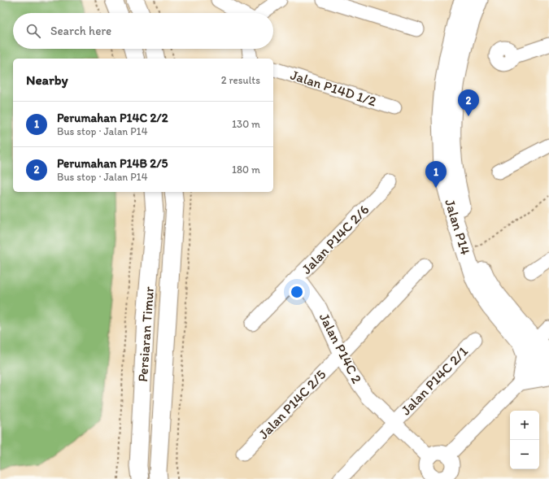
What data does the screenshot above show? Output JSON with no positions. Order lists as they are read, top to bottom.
{
  "streets": {
    "main road": ["Jalan P14", "Persiaran Timur"],
    "street": [
      "Jalan P14D 1/2",
      "Jalan P14C 2/6",
      "Jalan P14C 2",
      "Jalan P14C 2/1",
      "Jalan P14C 2/5"
    ]
  },
  "crossings": [
    ["Jalan P14C 2/6", "Jalan P14C 2"],
    ["Jalan P14C 2", "Jalan P14C 2/1"],
    ["Jalan P14C 2", "Jalan P14C 2/5"]
  ],
  "page": {
    "search": "Search here",
    "heading": ["Nearby", "2 results"],
    "pins": ["2", "1"],
    "list": [
      {
        "mark": "1",
        "name": "Perumahan P14C 2/2",
        "note": "Bus stop · Jalan P14",
        "value": "130 m"
      },
      {
        "mark": "2",
        "name": "Perumahan P14B 2/5",
        "note": "Bus stop · Jalan P14",
        "value": "180 m"
      }
    ],
    "map_buttons": ["+", "−"]
  }
}
